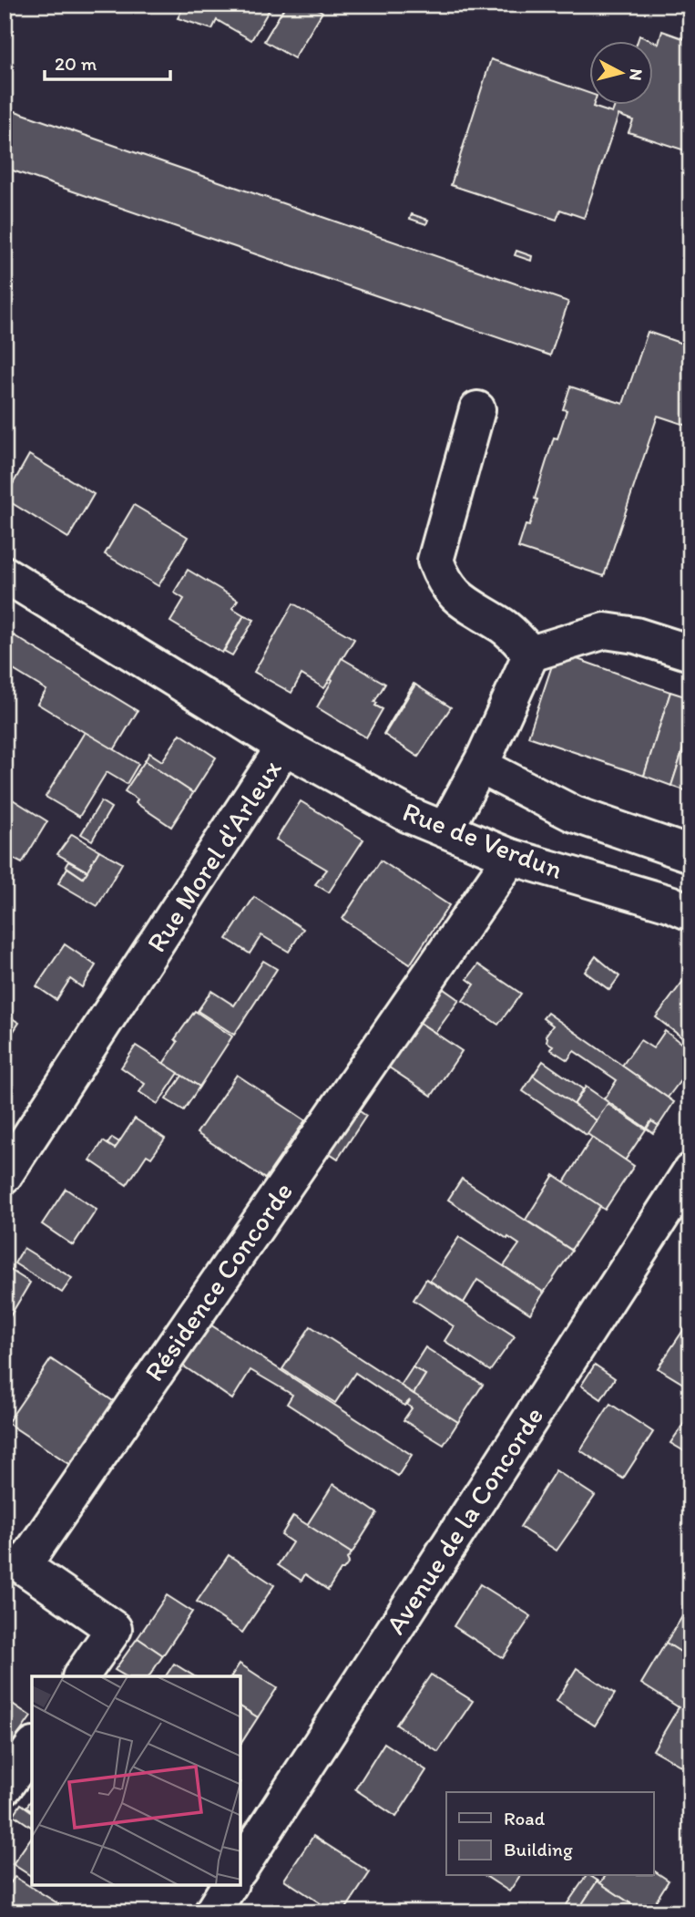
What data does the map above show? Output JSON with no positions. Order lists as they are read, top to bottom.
{
  "streets": {
    "street": [
      "Rue de Verdun",
      "Rue Morel d'Arleux",
      "Résidence Concorde",
      "Avenue de la Concorde"
    ]
  },
  "crossings": [
    ["Rue de Verdun", "Rue Morel d'Arleux"],
    ["Rue de Verdun", "Résidence Concorde"]
  ],
  "legend": ["Road", "Building"],
  "scale_bar": "20 m",
  "north": "right"
}
